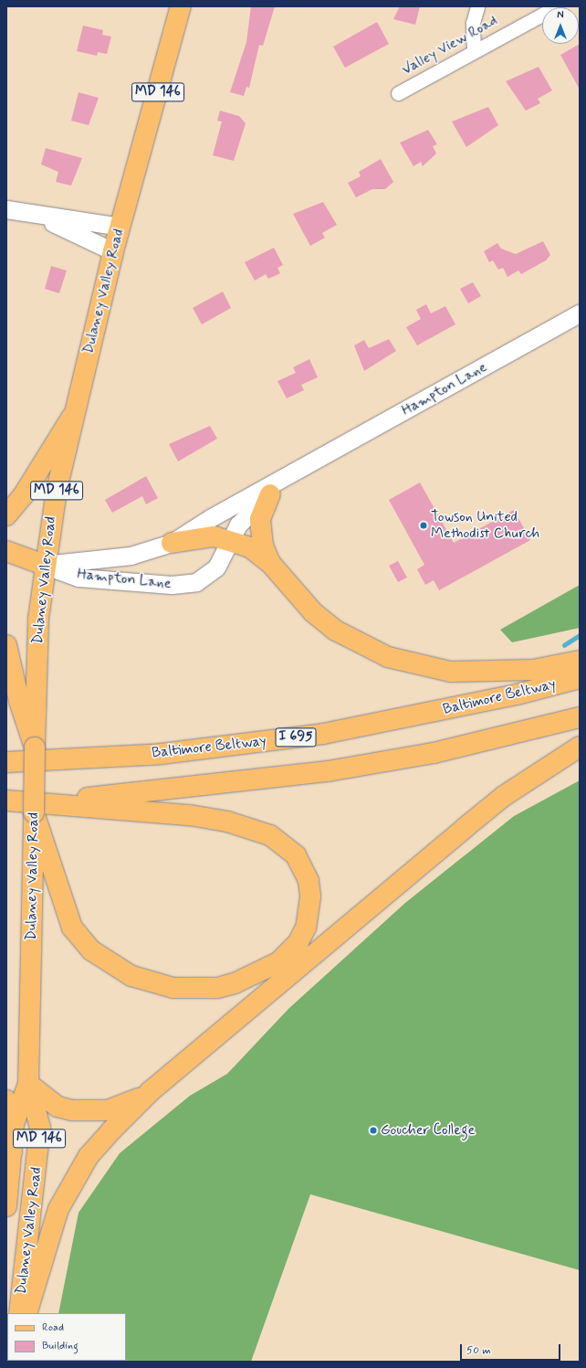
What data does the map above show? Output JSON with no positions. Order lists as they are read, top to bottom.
{
  "streets": {
    "main road": [
      "MD 146",
      "Dulaney Valley Road",
      "Baltimore Beltway",
      "I 695"
    ],
    "street": ["Valley View Road", "Hampton Lane"]
  },
  "crossings": [
    ["Dulaney Valley Road", "Hampton Lane"]
  ],
  "places": ["Towson United Methodist Church", "Goucher College"],
  "legend": ["Road", "Building"],
  "scale_bar": "50 m",
  "north": "top"
}
